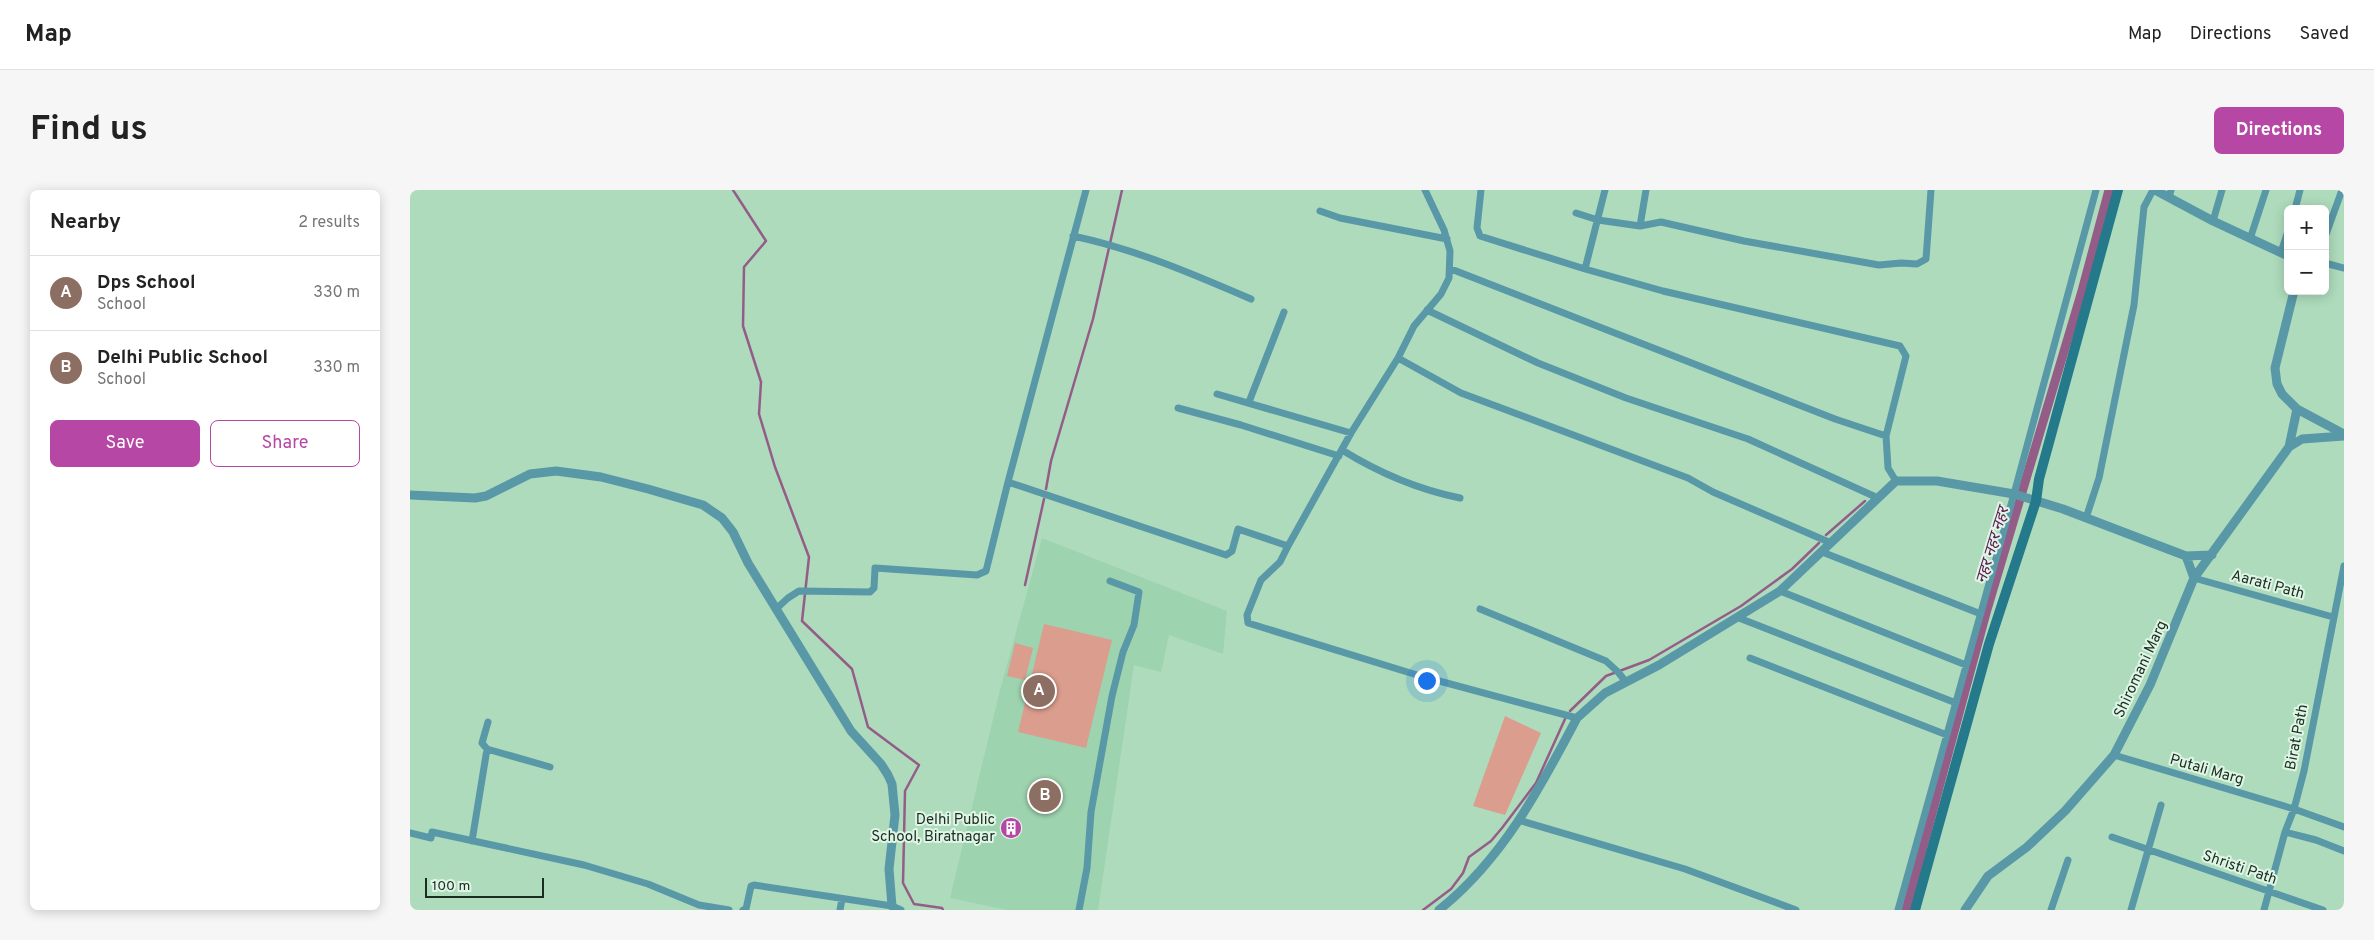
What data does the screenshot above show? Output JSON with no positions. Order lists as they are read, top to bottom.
{
  "streets": {
    "street": [
      "Aarati Path",
      "Shiromani Marg",
      "Birat Path",
      "Putali Marg",
      "Shristi Path"
    ]
  },
  "crossings": [
    ["Aarati Path", "Shiromani Marg"],
    ["Aarati Path", "Birat Path"],
    ["Shiromani Marg", "Putali Marg"],
    ["Birat Path", "Putali Marg"],
    ["Birat Path", "Shristi Path"]
  ],
  "water": ["नहर नहर नहर"],
  "places": {
    "building": ["Delhi Public School, Biratnagar"]
  },
  "scale_bar": "100 m",
  "page": {
    "header": "Map",
    "nav": ["Map", "Directions", "Saved"],
    "buttons": [
      "Directions",
      ["Save", "Share"]
    ],
    "title": "Find us",
    "heading": ["Nearby", "2 results"],
    "map_buttons": ["+", "−"],
    "list": [
      {
        "mark": "A",
        "name": "Dps School",
        "note": "School",
        "value": "330 m"
      },
      {
        "mark": "B",
        "name": "Delhi Public School",
        "note": "School",
        "value": "330 m"
      }
    ],
    "pins": ["A", "B"],
    "scale": "100 m"
  }
}
